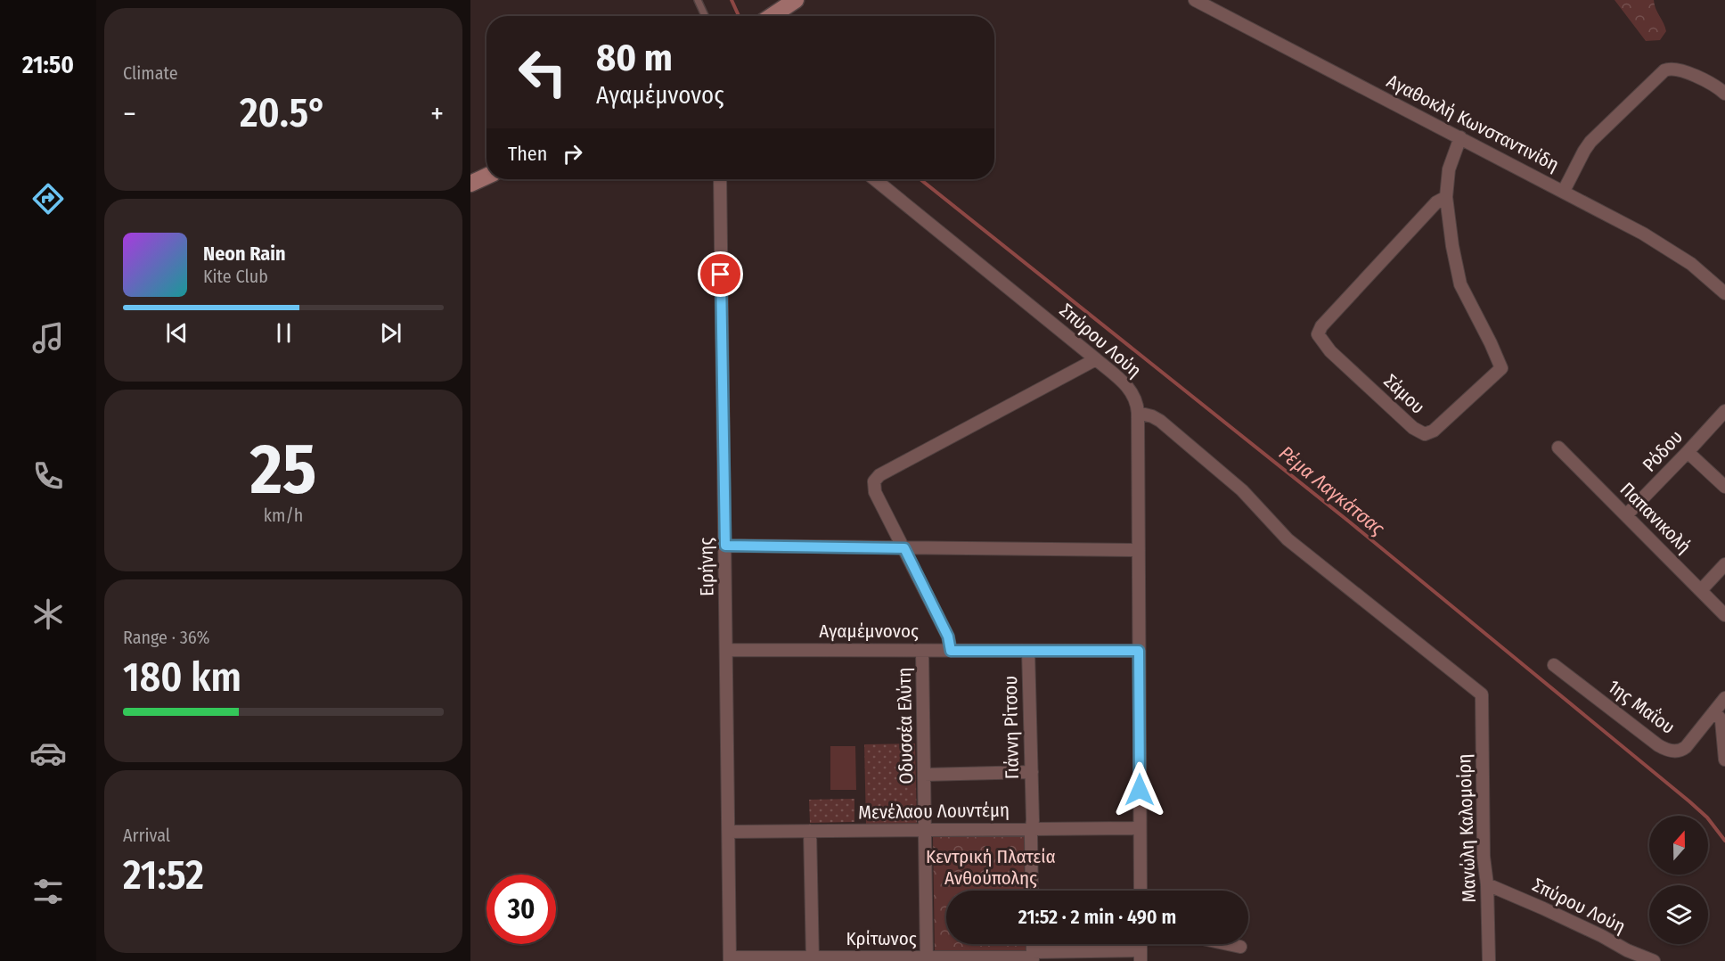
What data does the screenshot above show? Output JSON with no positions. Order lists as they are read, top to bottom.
{
  "streets": {
    "street": [
      "Αγαθοκλή Κωνσταντινίδη",
      "Σπύρου Λούη",
      "Σάμου",
      "Ρόδου",
      "Παπανικολή",
      "Ειρήνης",
      "Αγαμέμνονoς",
      "1ης Μαΐου",
      "Οδυσσέα Ελύτη",
      "Γιάννη Ρίτσου",
      "Μενέλαου Λουντέμη",
      "Μανώλη Καλομοίρη",
      "Κρίτωνος"
    ]
  },
  "crossings": [
    ["Αγαθοκλή Κωνσταντινίδη", "Σάμου"],
    ["Σπύρου Λούη", "Αγαμέμνονoς"],
    ["Σπύρου Λούη", "Μενέλαου Λουντέμη"],
    ["Σπύρου Λούη", "Μανώλη Καλομοίρη"],
    ["Ρόδου", "Παπανικολή"],
    ["Ειρήνης", "Αγαμέμνονoς"],
    ["Ειρήνης", "Μενέλαου Λουντέμη"],
    ["Ειρήνης", "Κρίτωνος"],
    ["Αγαμέμνονoς", "Οδυσσέα Ελύτη"],
    ["Αγαμέμνονoς", "Γιάννη Ρίτσου"],
    ["Οδυσσέα Ελύτη", "Μενέλαου Λουντέμη"],
    ["Οδυσσέα Ελύτη", "Κρίτωνος"],
    ["Γιάννη Ρίτσου", "Μενέλαου Λουντέμη"]
  ],
  "water": ["Ρέμα Λαγκάτσας"],
  "parks": ["Κεντρική Πλατεία Ανθούπολης"],
  "north": "top",
  "page": {
    "tabs": "21:50",
    "tile": [
      "Climate",
      ["25", "km/h"],
      ["Range · 36%", "180 km"],
      ["Arrival", "21:52"]
    ],
    "turn": ["80 m", "Αγαμέμνονoς"],
    "heat": ["−", "20.5°", "+"],
    "then": "Then",
    "song": ["Neon Rain", "Kite Club"],
    "limit": "30",
    "trip": "21:52 · 2 min · 490 m"
  }
}
